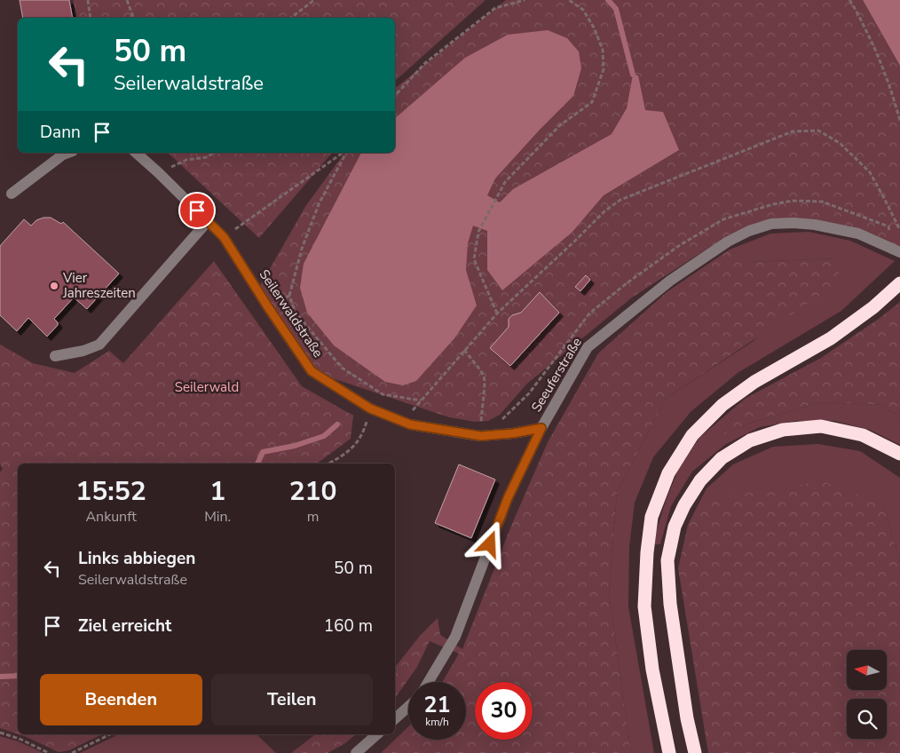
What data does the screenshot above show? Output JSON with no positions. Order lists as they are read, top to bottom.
{
  "streets": {
    "street": ["Seilerwaldstraße", "Seeuferstraße"]
  },
  "crossings": [
    ["Seilerwaldstraße", "Seeuferstraße"]
  ],
  "parks": ["Seilerwald"],
  "places": ["Vier Jahreszeiten"],
  "north": "left",
  "page": {
    "turn": ["50 m", "Seilerwaldstraße"],
    "then": "Dann",
    "eta": [
      "15:52",
      "Ankunft",
      "1",
      "Min.",
      "210",
      "m"
    ],
    "list": [
      {
        "name": "Links abbiegen",
        "note": "Seilerwaldstraße",
        "value": "50 m"
      },
      {
        "name": "Ziel erreicht",
        "value": "160 m"
      }
    ],
    "buttons": ["Beenden", "Teilen"],
    "speed": "21 km/h",
    "limit": "30"
  }
}
